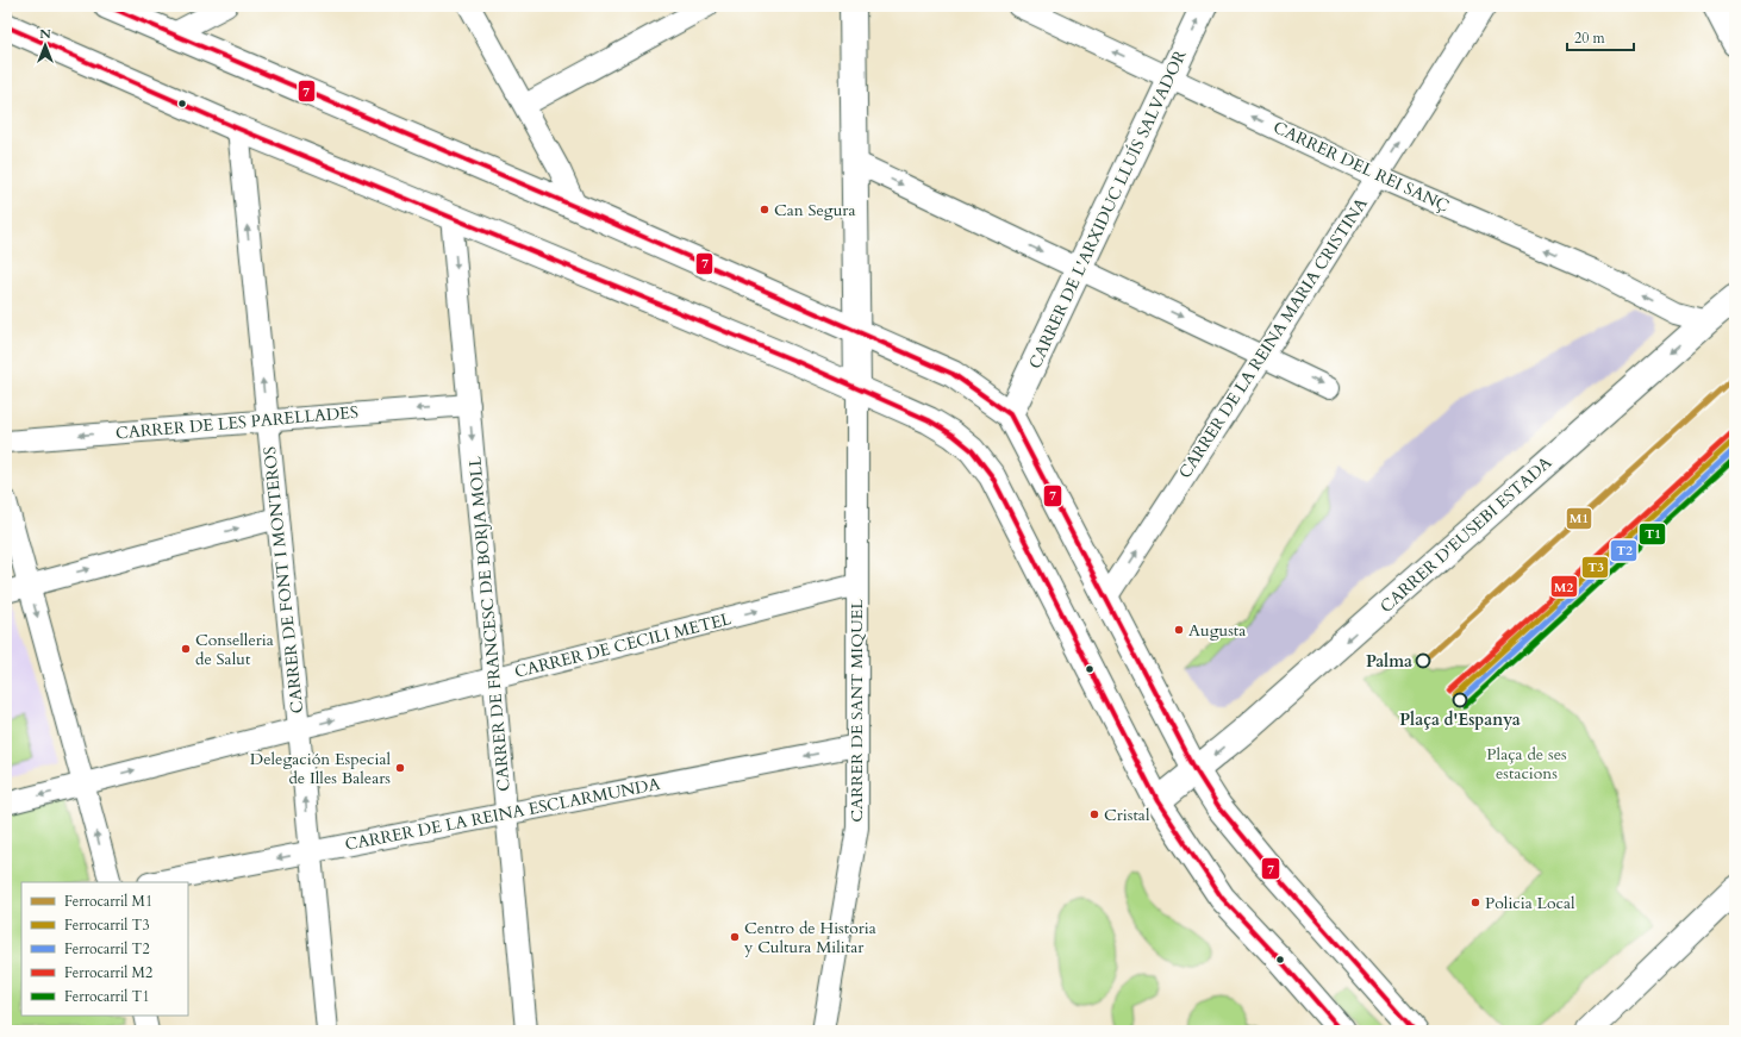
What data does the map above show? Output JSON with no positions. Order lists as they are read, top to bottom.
{
  "streets": {
    "main road": ["CARRER DE L'ARXIDUC LLUÍS SALVADOR", "CARRER D'EUSEBI ESTADA"],
    "street": [
      "CARRER DEL REI SANÇ",
      "CARRER DE LA REINA MARIA CRISTINA",
      "CARRER DE LES PARELLADES",
      "CARRER DE FONT I MONTEROS",
      "CARRER DE FRANCESC DE BORJA MOLL",
      "CARRER DE CECILI METEL",
      "CARRER DE SANT MIQUEL",
      "CARRER DE LA REINA ESCLARMUNDA"
    ]
  },
  "crossings": [
    ["CARRER DEL REI SANÇ", "CARRER DE L'ARXIDUC LLUÍS SALVADOR"],
    ["CARRER DEL REI SANÇ", "CARRER DE LA REINA MARIA CRISTINA"],
    ["CARRER DEL REI SANÇ", "CARRER D'EUSEBI ESTADA"],
    ["CARRER DE LES PARELLADES", "CARRER DE FONT I MONTEROS"],
    ["CARRER DE LES PARELLADES", "CARRER DE FRANCESC DE BORJA MOLL"],
    ["CARRER DE FONT I MONTEROS", "CARRER DE CECILI METEL"],
    ["CARRER DE FONT I MONTEROS", "CARRER DE LA REINA ESCLARMUNDA"],
    ["CARRER DE FRANCESC DE BORJA MOLL", "CARRER DE CECILI METEL"],
    ["CARRER DE FRANCESC DE BORJA MOLL", "CARRER DE LA REINA ESCLARMUNDA"],
    ["CARRER DE CECILI METEL", "CARRER DE SANT MIQUEL"],
    ["CARRER DE SANT MIQUEL", "CARRER DE LA REINA ESCLARMUNDA"]
  ],
  "one_way": [
    "CARRER DEL REI SANÇ",
    "CARRER DE LA REINA MARIA CRISTINA",
    "CARRER D'EUSEBI ESTADA",
    "CARRER DE FONT I MONTEROS",
    "CARRER DE FRANCESC DE BORJA MOLL",
    "CARRER DE CECILI METEL",
    "CARRER DE LA REINA ESCLARMUNDA"
  ],
  "parks": ["Plaça de ses estacions"],
  "places": [
    "Can Segura",
    "Augusta",
    "Conselleria de Salut",
    "Palma",
    "Plaça d'Espanya",
    "Delegación Especial de Illes Balears",
    "Cristal",
    "Policia Local",
    "Centro de Historia y Cultura Militar"
  ],
  "lines": [
    "transit line 7",
    "rail line M1",
    "rail line M2",
    "rail line T3",
    "rail line T2",
    "rail line T1"
  ],
  "legend": [
    "Ferrocarril M1",
    "Ferrocarril T3",
    "Ferrocarril T2",
    "Ferrocarril M2",
    "Ferrocarril T1"
  ],
  "scale_bar": "20 m",
  "north": "top"
}
